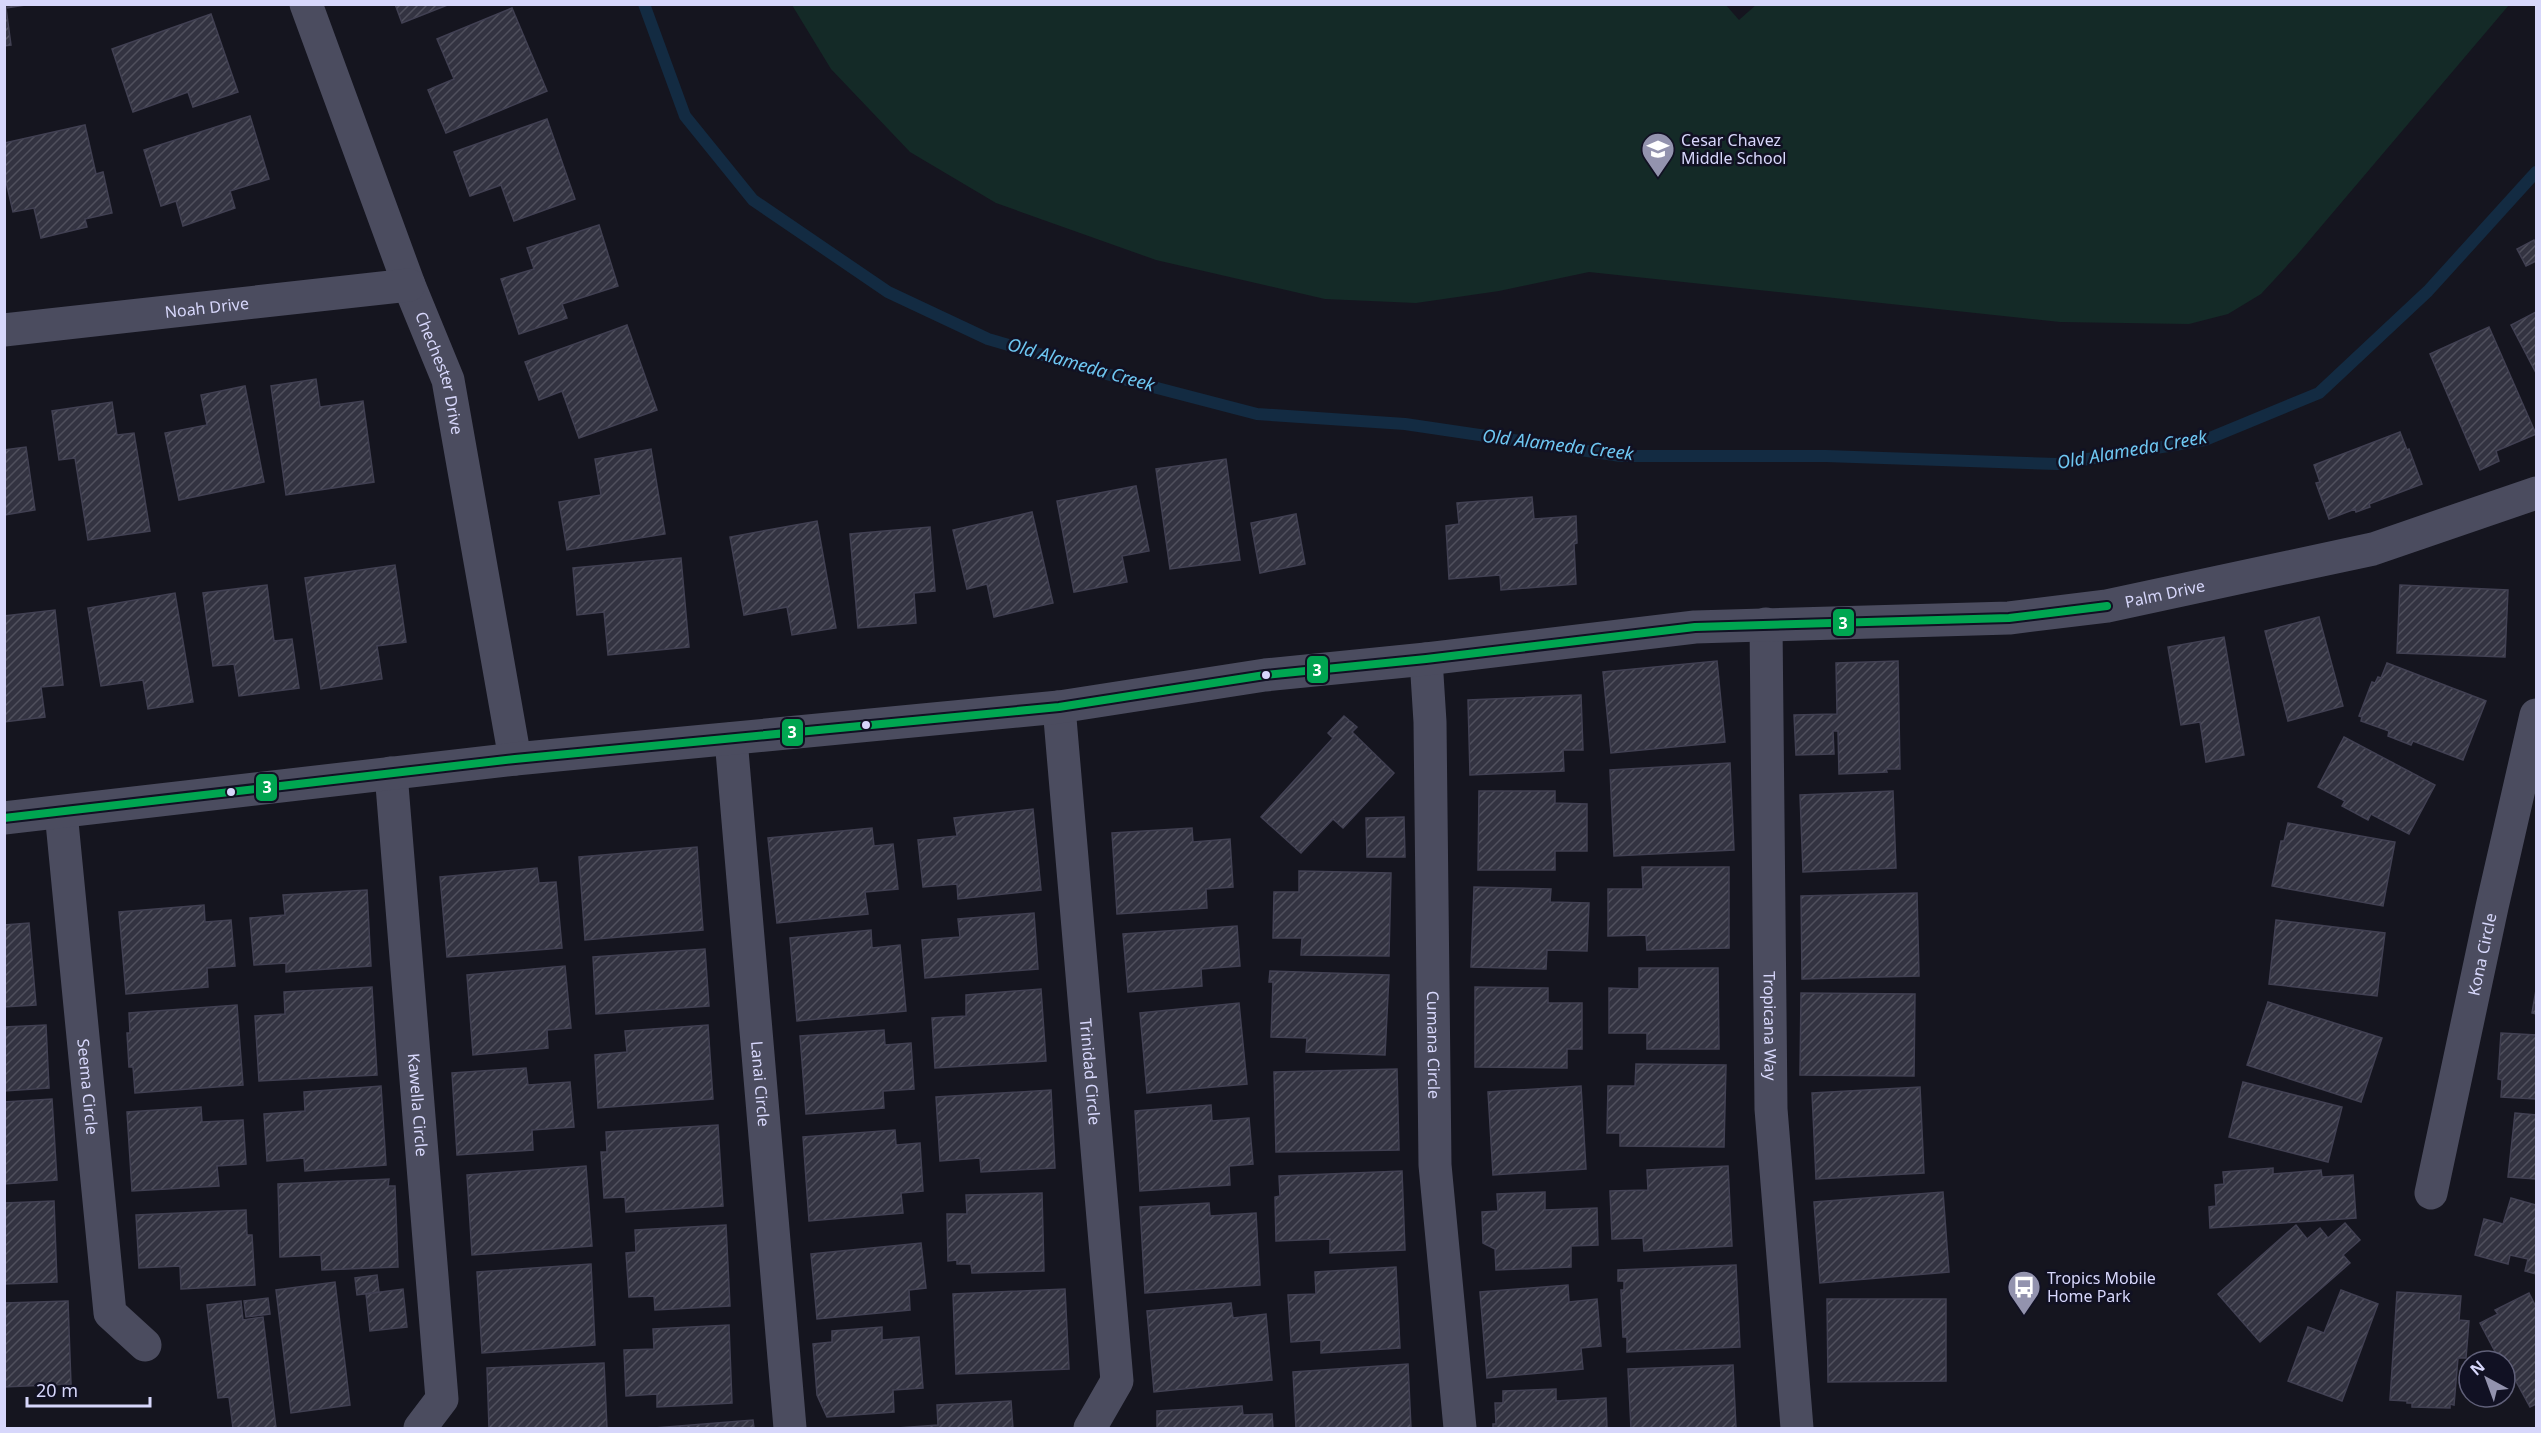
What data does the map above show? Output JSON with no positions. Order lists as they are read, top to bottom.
{
  "streets": {
    "street": [
      "Noah Drive",
      "Chechester Drive",
      "Palm Drive",
      "Kona Circle",
      "Tropicana Way",
      "Cumana Circle",
      "Trinidad Circle",
      "Lanai Circle",
      "Seema Circle",
      "Kawella Circle"
    ]
  },
  "crossings": [
    ["Noah Drive", "Chechester Drive"],
    ["Chechester Drive", "Palm Drive"],
    ["Palm Drive", "Tropicana Way"],
    ["Palm Drive", "Cumana Circle"],
    ["Palm Drive", "Trinidad Circle"],
    ["Palm Drive", "Lanai Circle"],
    ["Palm Drive", "Seema Circle"],
    ["Palm Drive", "Kawella Circle"]
  ],
  "water": ["Old Alameda Creek"],
  "places": {
    "school or university": ["Cesar Chavez Middle School"],
    "bus stop": ["Tropics Mobile Home Park"]
  },
  "lines": ["transit line 3"],
  "scale_bar": "20 m",
  "north": "top left"
}
